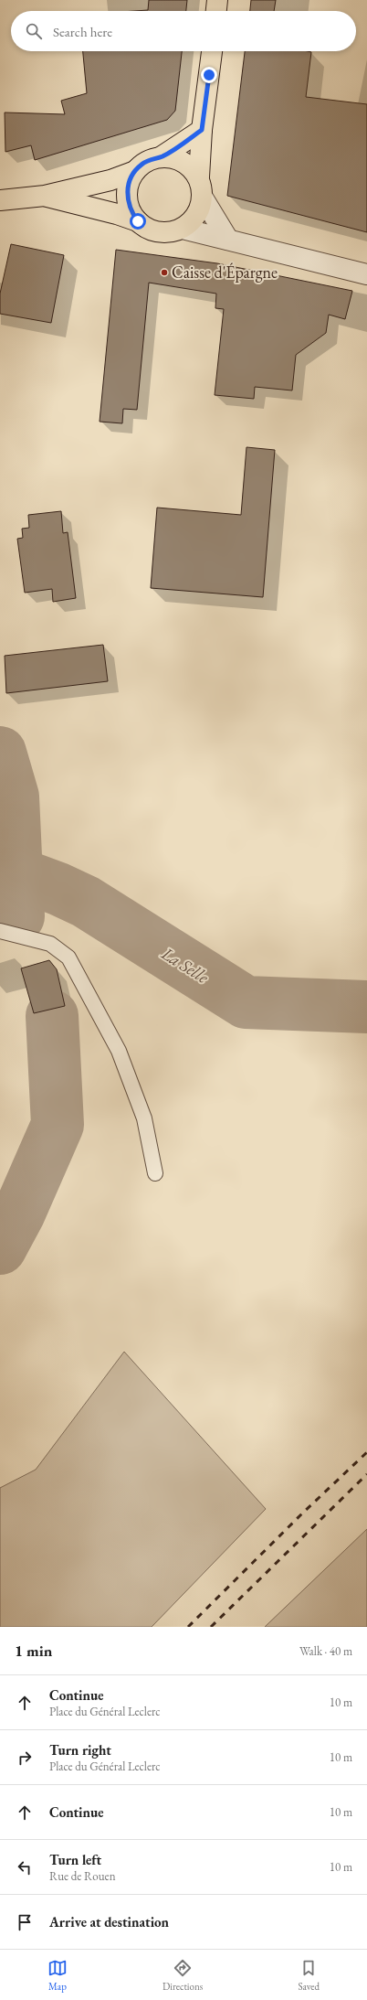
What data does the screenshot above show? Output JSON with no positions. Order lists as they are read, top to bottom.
{
  "water": ["La Selle"],
  "places": ["Caisse d'Épargne"],
  "page": {
    "search": "Search here",
    "heading": ["1 min", "Walk · 40 m"],
    "list": [
      ["Continue", "Place du Général Leclerc", "10 m"],
      ["Turn right", "Place du Général Leclerc", "10 m"],
      ["Continue", "10 m"],
      ["Turn left", "Rue de Rouen", "10 m"],
      "Arrive at destination"
    ],
    "nav": ["Map", "Directions", "Saved"]
  }
}
